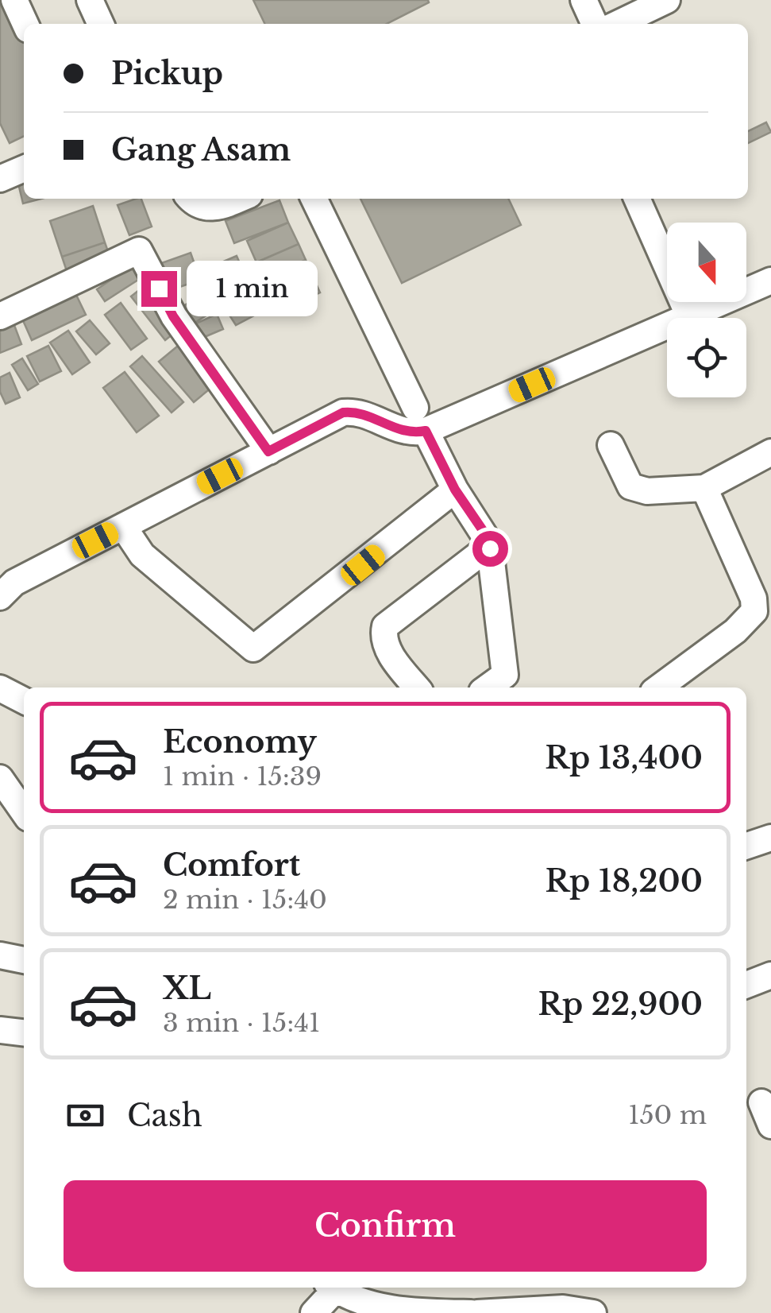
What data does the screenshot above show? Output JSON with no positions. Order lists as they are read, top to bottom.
{
  "north": "bottom",
  "page": {
    "banner": ["Pickup", "Gang Asam"],
    "bubble": "1 min",
    "list": [
      {
        "name": "Economy",
        "note": "1 min · 15:39",
        "value": "Rp 13,400"
      },
      {
        "name": "Comfort",
        "note": "2 min · 15:40",
        "value": "Rp 18,200"
      },
      {
        "name": "XL",
        "note": "3 min · 15:41",
        "value": "Rp 22,900"
      }
    ],
    "pay": ["Cash", "150 m"],
    "buttons": "Confirm"
  }
}
